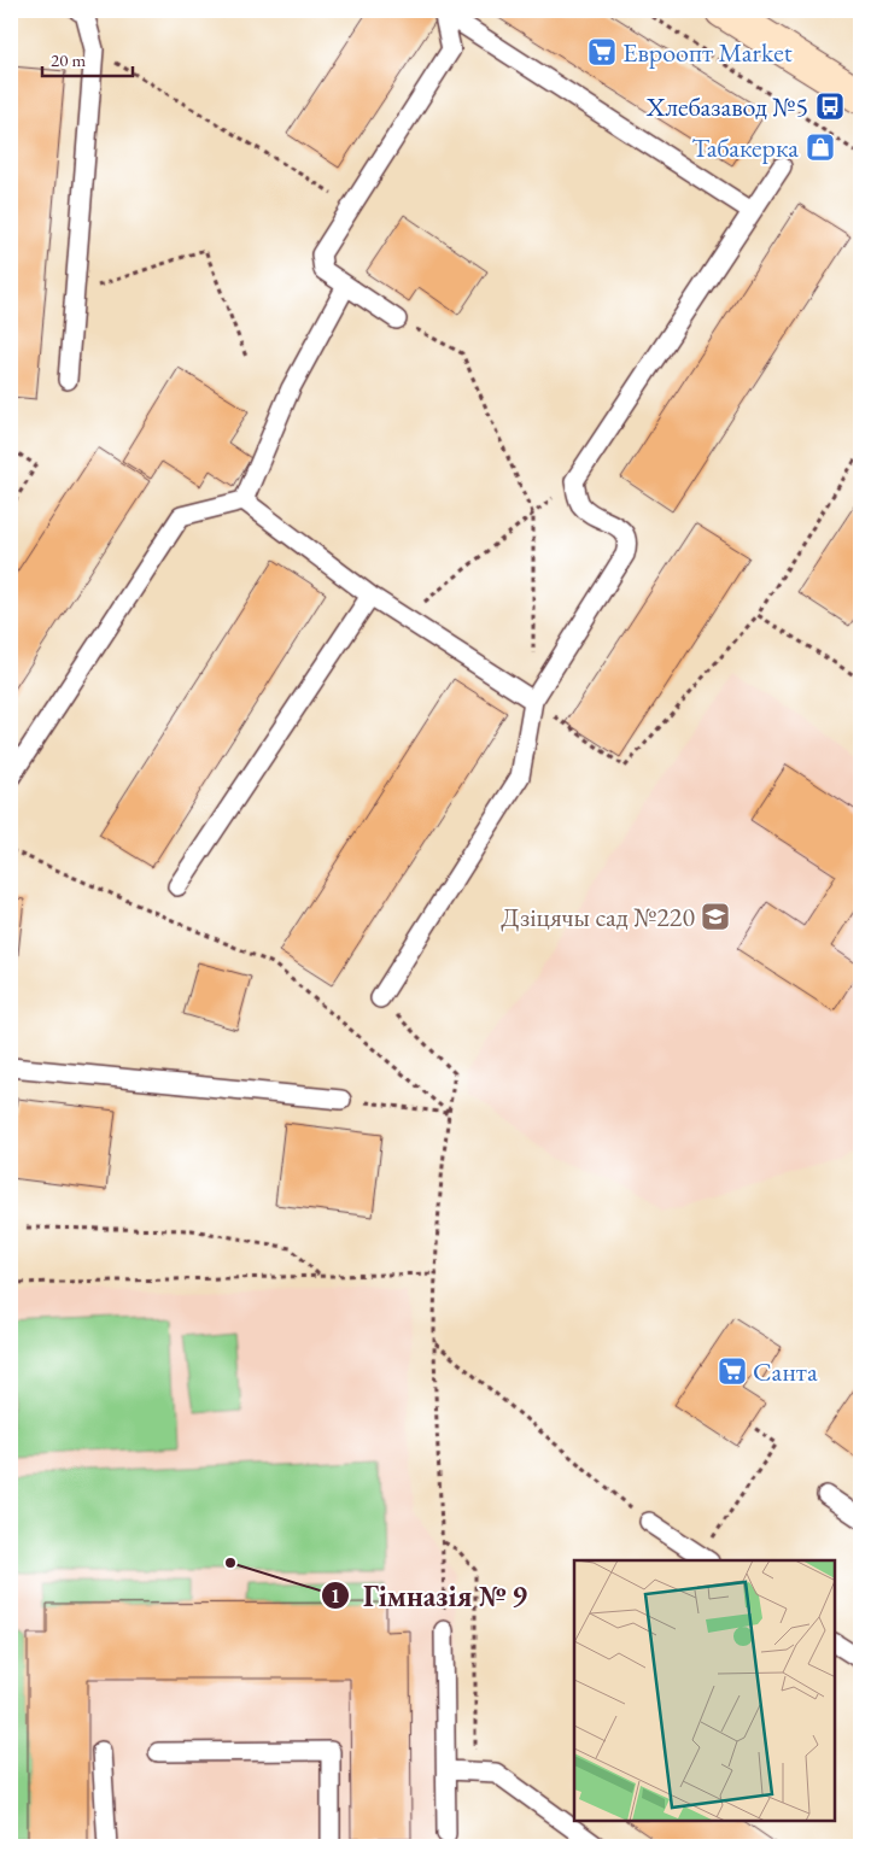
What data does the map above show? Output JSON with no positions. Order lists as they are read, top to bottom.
{
  "places": {
    "supermarket": ["Евроопт Market", "Санта"],
    "bus stop": ["Хлебазавод №5"],
    "shop": ["Табакерка"],
    "school or university": ["Дзіцячы сад №220"],
    "other": ["Гімназія № 9"]
  },
  "scale_bar": "20 m"
}
